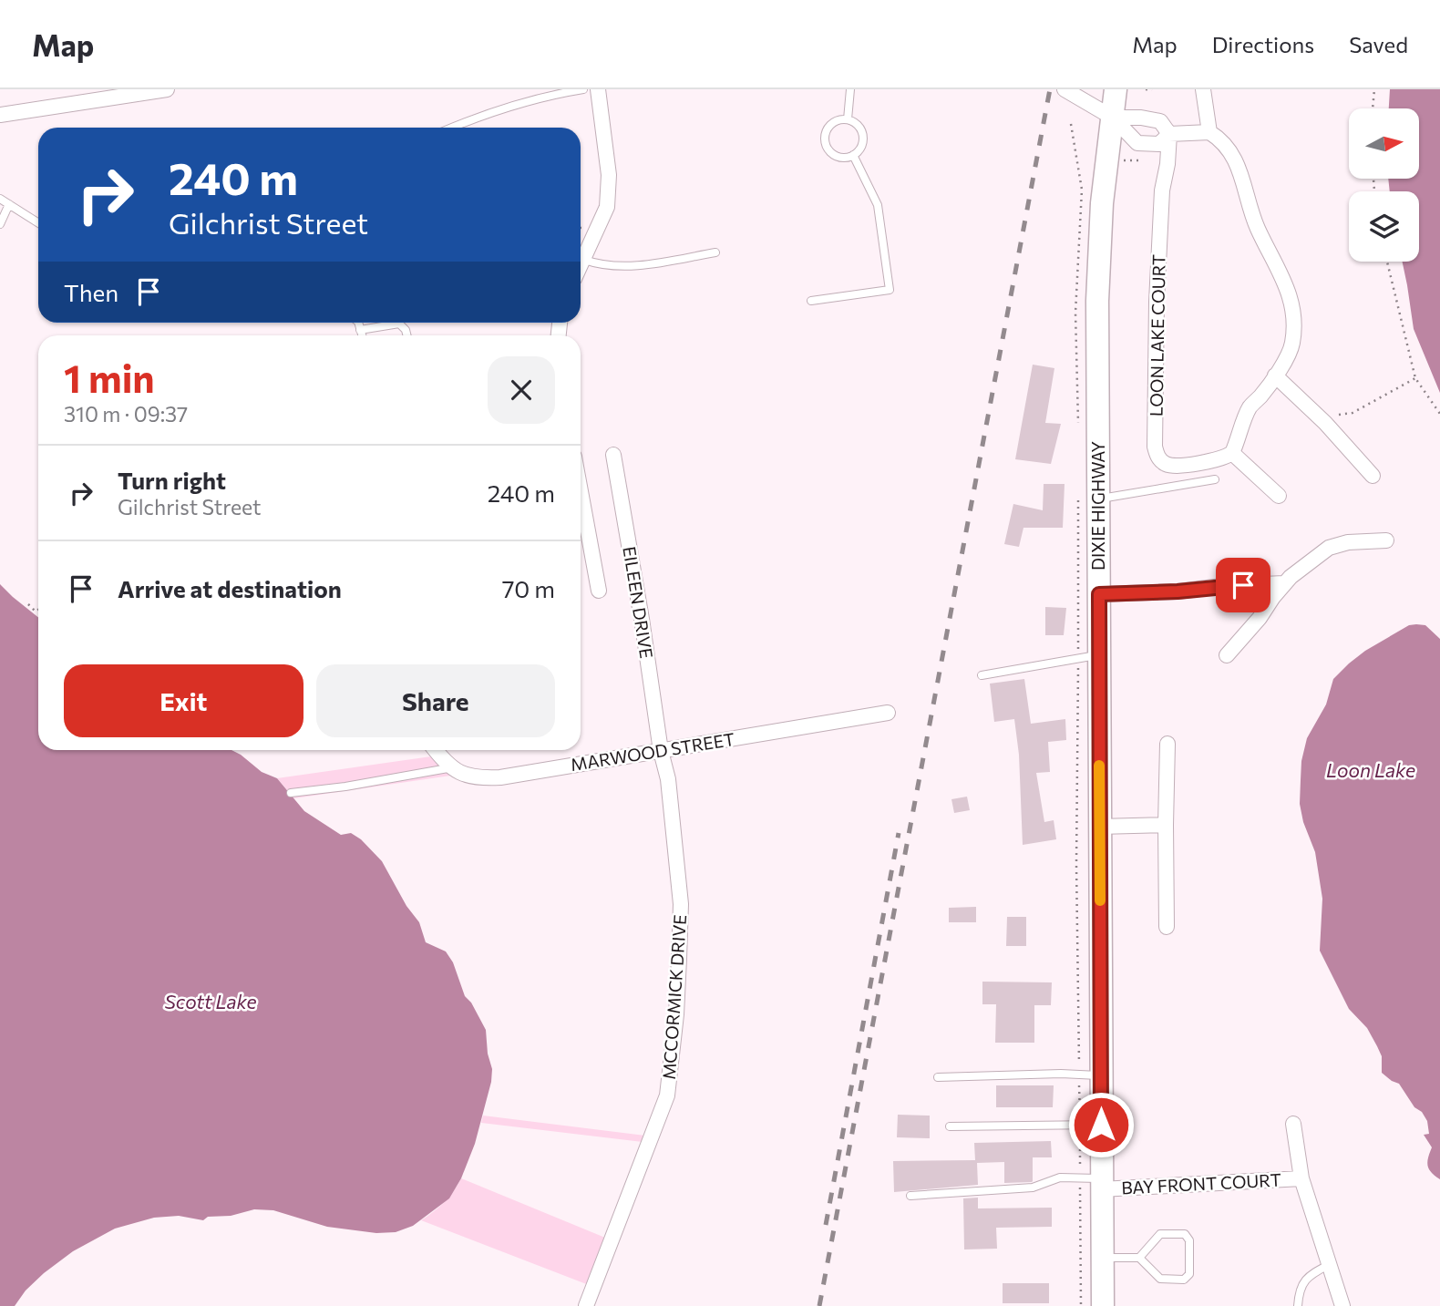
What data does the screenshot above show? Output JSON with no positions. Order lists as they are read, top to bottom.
{
  "streets": {
    "main road": ["DIXIE HIGHWAY"],
    "street": [
      "LOON LAKE COURT",
      "EILEEN DRIVE",
      "MARWOOD STREET",
      "MCCORMICK DRIVE",
      "BAY FRONT COURT"
    ]
  },
  "crossings": [
    ["DIXIE HIGHWAY", "BAY FRONT COURT"],
    ["EILEEN DRIVE", "MARWOOD STREET"],
    ["EILEEN DRIVE", "MCCORMICK DRIVE"],
    ["MARWOOD STREET", "MCCORMICK DRIVE"]
  ],
  "water": ["Loon Lake", "Scott Lake"],
  "north": "right",
  "page": {
    "header": "Map",
    "nav": ["Map", "Directions", "Saved"],
    "turn": ["240 m", "Gilchrist Street"],
    "then": "Then",
    "heading": ["1 min", "310 m · 09:37"],
    "list": [
      {
        "name": "Turn right",
        "note": "Gilchrist Street",
        "value": "240 m"
      },
      {
        "name": "Arrive at destination",
        "value": "70 m"
      }
    ],
    "buttons": ["Exit", "Share"]
  }
}
